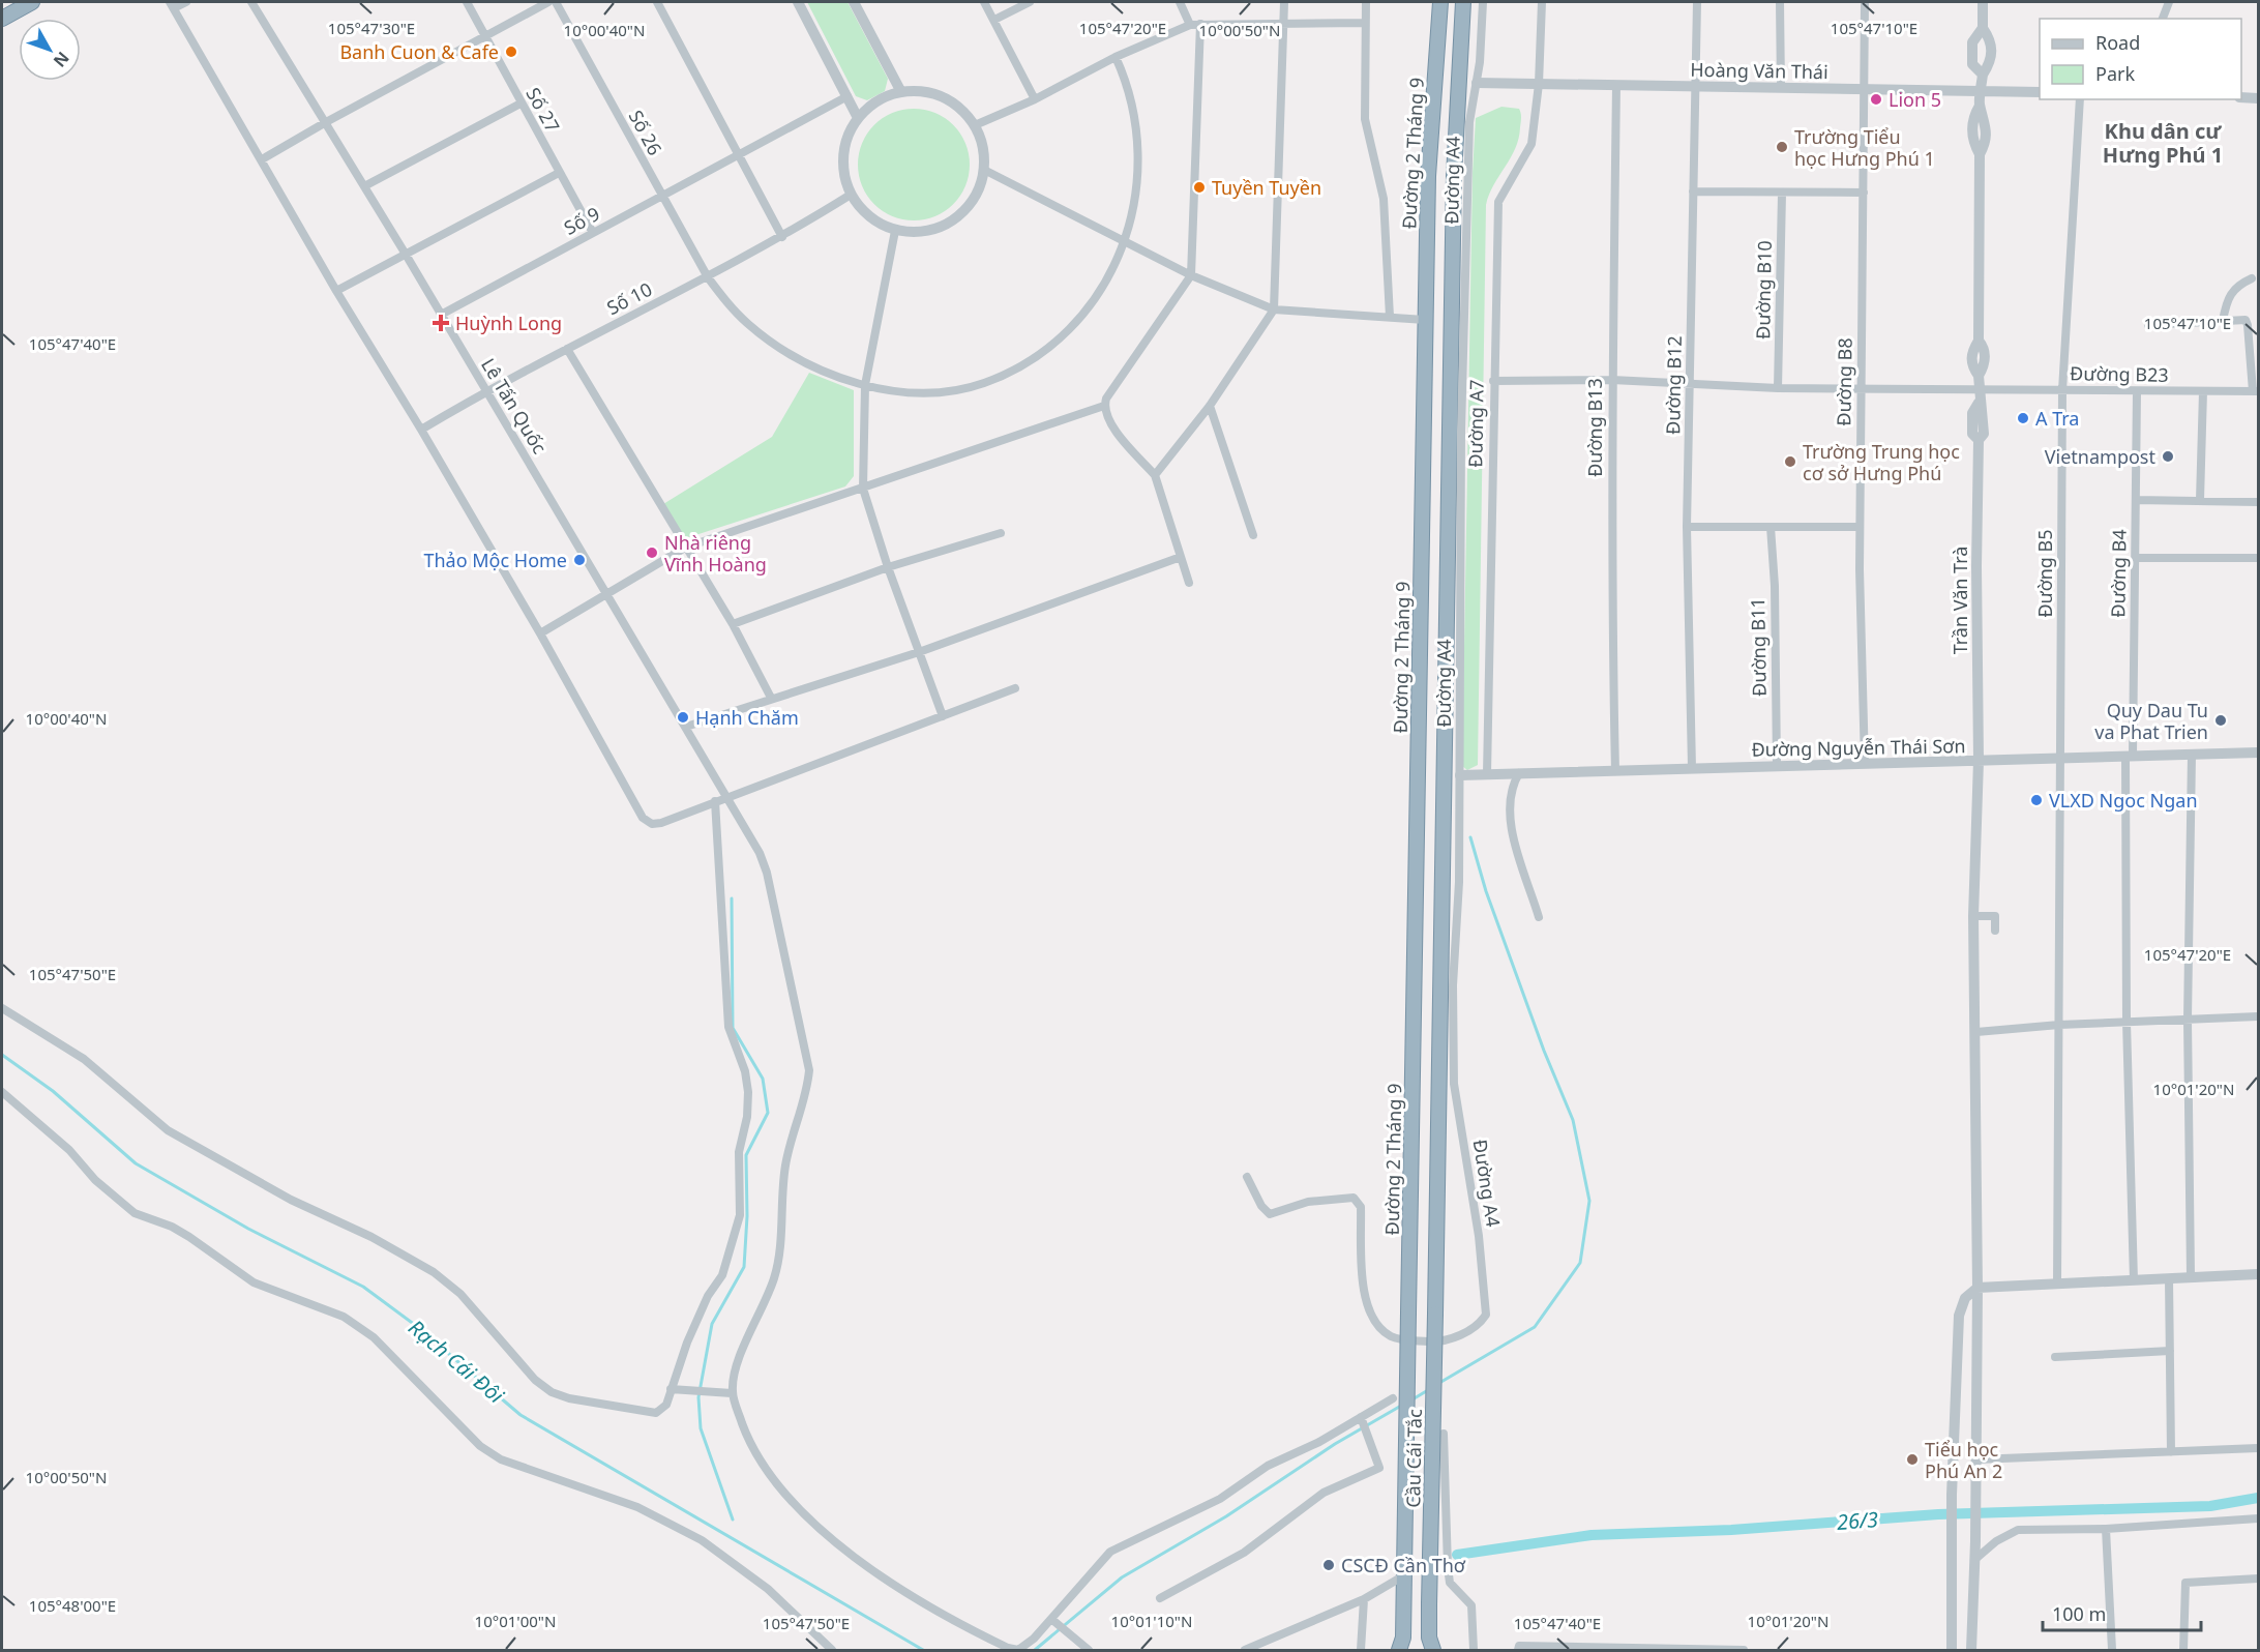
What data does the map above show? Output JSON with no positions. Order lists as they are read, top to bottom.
{
  "streets": {
    "highway": ["Đường 2 Tháng 9", "Cầu Cái Tắc"],
    "street": [
      "Hoàng Văn Thái",
      "Số 27",
      "Số 26",
      "Đường A4",
      "Số 9",
      "Đường B10",
      "Số 10",
      "Đường B23",
      "Đường B8",
      "Đường B12",
      "Lê Tấn Quốc",
      "Đường A7",
      "Đường B13",
      "Đường B5",
      "Đường B4",
      "Trần Văn Trà",
      "Đường B11",
      "Đường Nguyễn Thái Sơn"
    ]
  },
  "crossings": [
    ["Hoàng Văn Thái", "Đường A4"],
    ["Hoàng Văn Thái", "Đường B8"],
    ["Hoàng Văn Thái", "Đường B12"],
    ["Hoàng Văn Thái", "Đường A7"],
    ["Hoàng Văn Thái", "Đường B13"],
    ["Hoàng Văn Thái", "Trần Văn Trà"],
    ["Số 27", "Số 9"],
    ["Số 26", "Số 9"],
    ["Số 26", "Số 10"],
    ["Đường 2 Tháng 9", "Cầu Cái Tắc"],
    ["Đường A4", "Đường Nguyễn Thái Sơn"],
    ["Số 9", "Lê Tấn Quốc"],
    ["Đường B10", "Đường B23"],
    ["Số 10", "Lê Tấn Quốc"],
    ["Đường B23", "Đường B8"],
    ["Đường B23", "Đường B12"],
    ["Đường B23", "Đường A7"],
    ["Đường B23", "Đường B13"],
    ["Đường B23", "Đường B5"],
    ["Đường B23", "Đường B4"],
    ["Đường B23", "Trần Văn Trà"],
    ["Đường B8", "Đường Nguyễn Thái Sơn"],
    ["Đường B12", "Đường Nguyễn Thái Sơn"],
    ["Đường A7", "Đường Nguyễn Thái Sơn"],
    ["Đường B13", "Đường Nguyễn Thái Sơn"],
    ["Đường B5", "Đường Nguyễn Thái Sơn"],
    ["Đường B4", "Đường Nguyễn Thái Sơn"],
    ["Trần Văn Trà", "Đường Nguyễn Thái Sơn"],
    ["Đường B11", "Đường Nguyễn Thái Sơn"]
  ],
  "districts": ["Khu dân cư Hưng Phú 1"],
  "water": ["Rạch Cái Đôi", "26/3"],
  "places": {
    "other": [
      "Banh Cuon & Cafe",
      "Lion 5",
      "Trường Tiểu học Hưng Phú 1",
      "Tuyền Tuyền",
      "A Tra",
      "Vietnampost",
      "Trường Trung học cơ sở Hưng Phú",
      "Nhà riêng Vĩnh Hoàng",
      "Thảo Mộc Home",
      "Hạnh Chăm",
      "Quy Dau Tu va Phat Trien",
      "VLXD Ngoc Ngan",
      "Tiểu học Phú An 2",
      "CSCĐ Cần Thơ"
    ],
    "health": ["Huỳnh Long"]
  },
  "legend": ["Road", "Park"],
  "scale_bar": "100 m",
  "north": "bottom right",
  "coordinates": [
    "105°47'30\"E",
    "105°47'20\"E",
    "105°47'10\"E",
    "10°00'40\"N",
    "10°00'50\"N",
    "105°47'40\"E",
    "105°47'50\"E",
    "10°01'20\"N",
    "105°48'00\"E",
    "10°01'00\"N",
    "10°01'10\"N"
  ]
}
